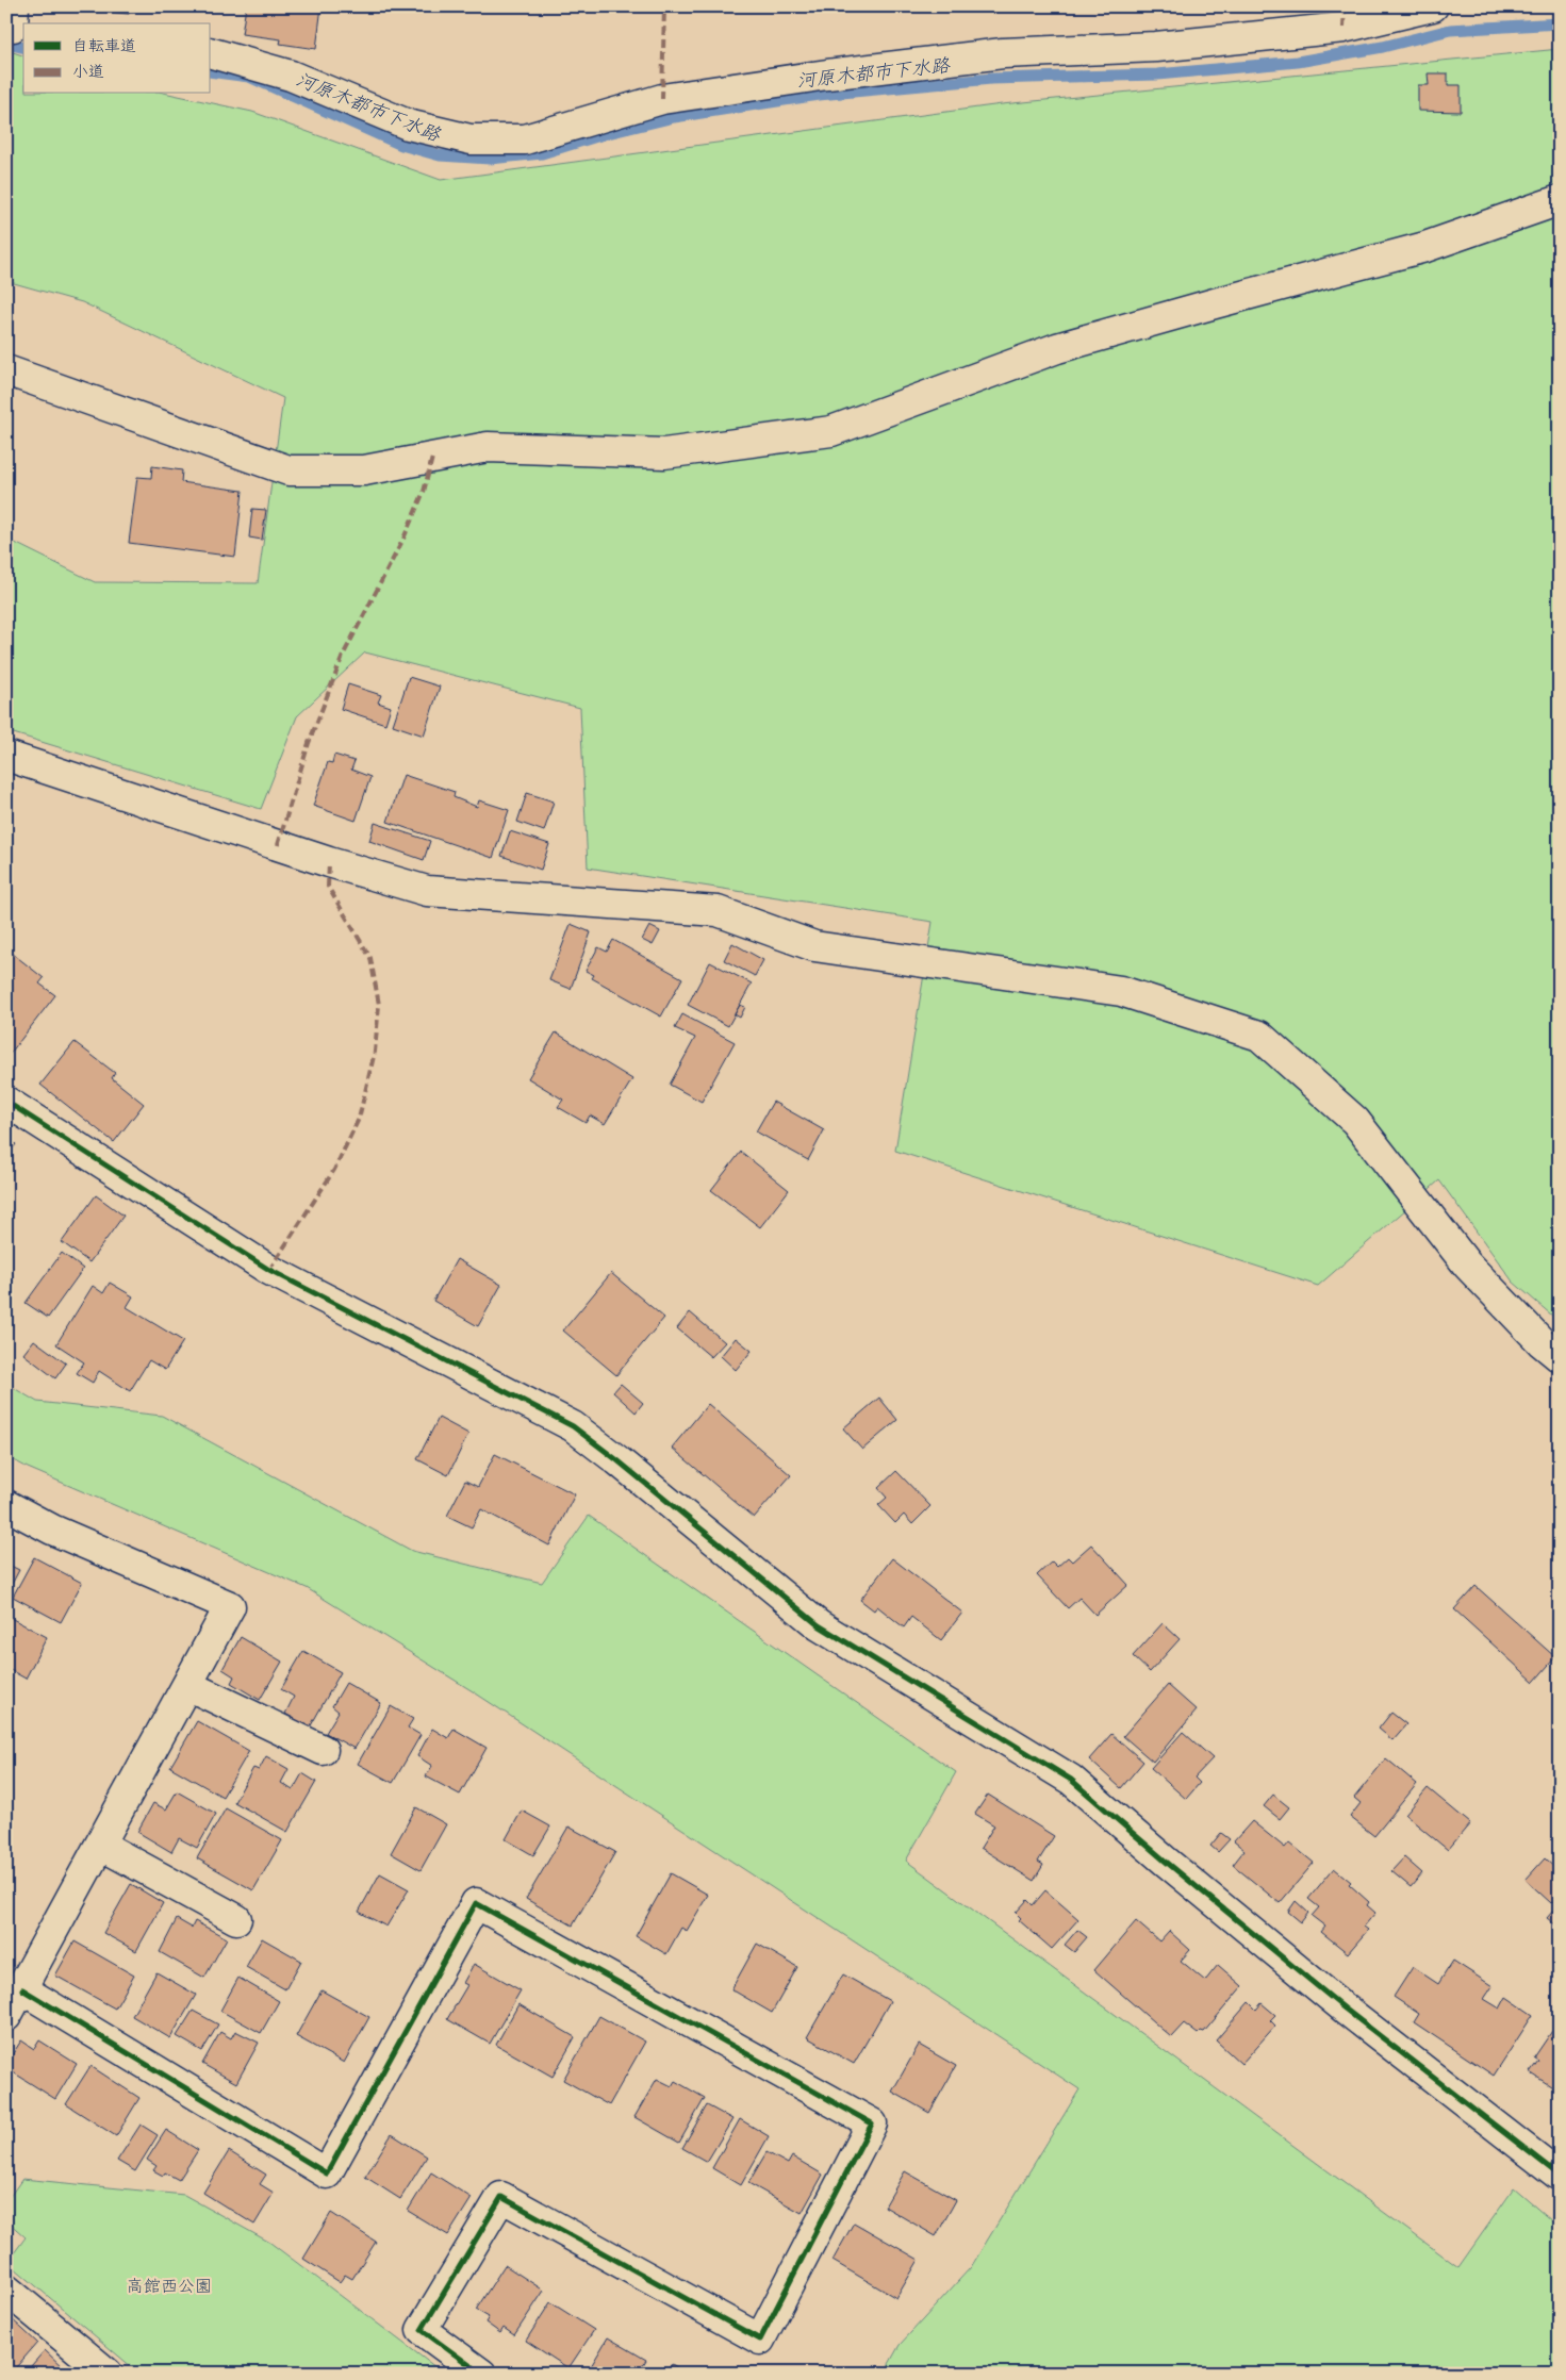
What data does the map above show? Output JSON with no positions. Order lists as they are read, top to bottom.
{
  "water": ["河原木都市下水路"],
  "parks": ["高館西公園"],
  "legend": ["自転車道", "小道"]
}
